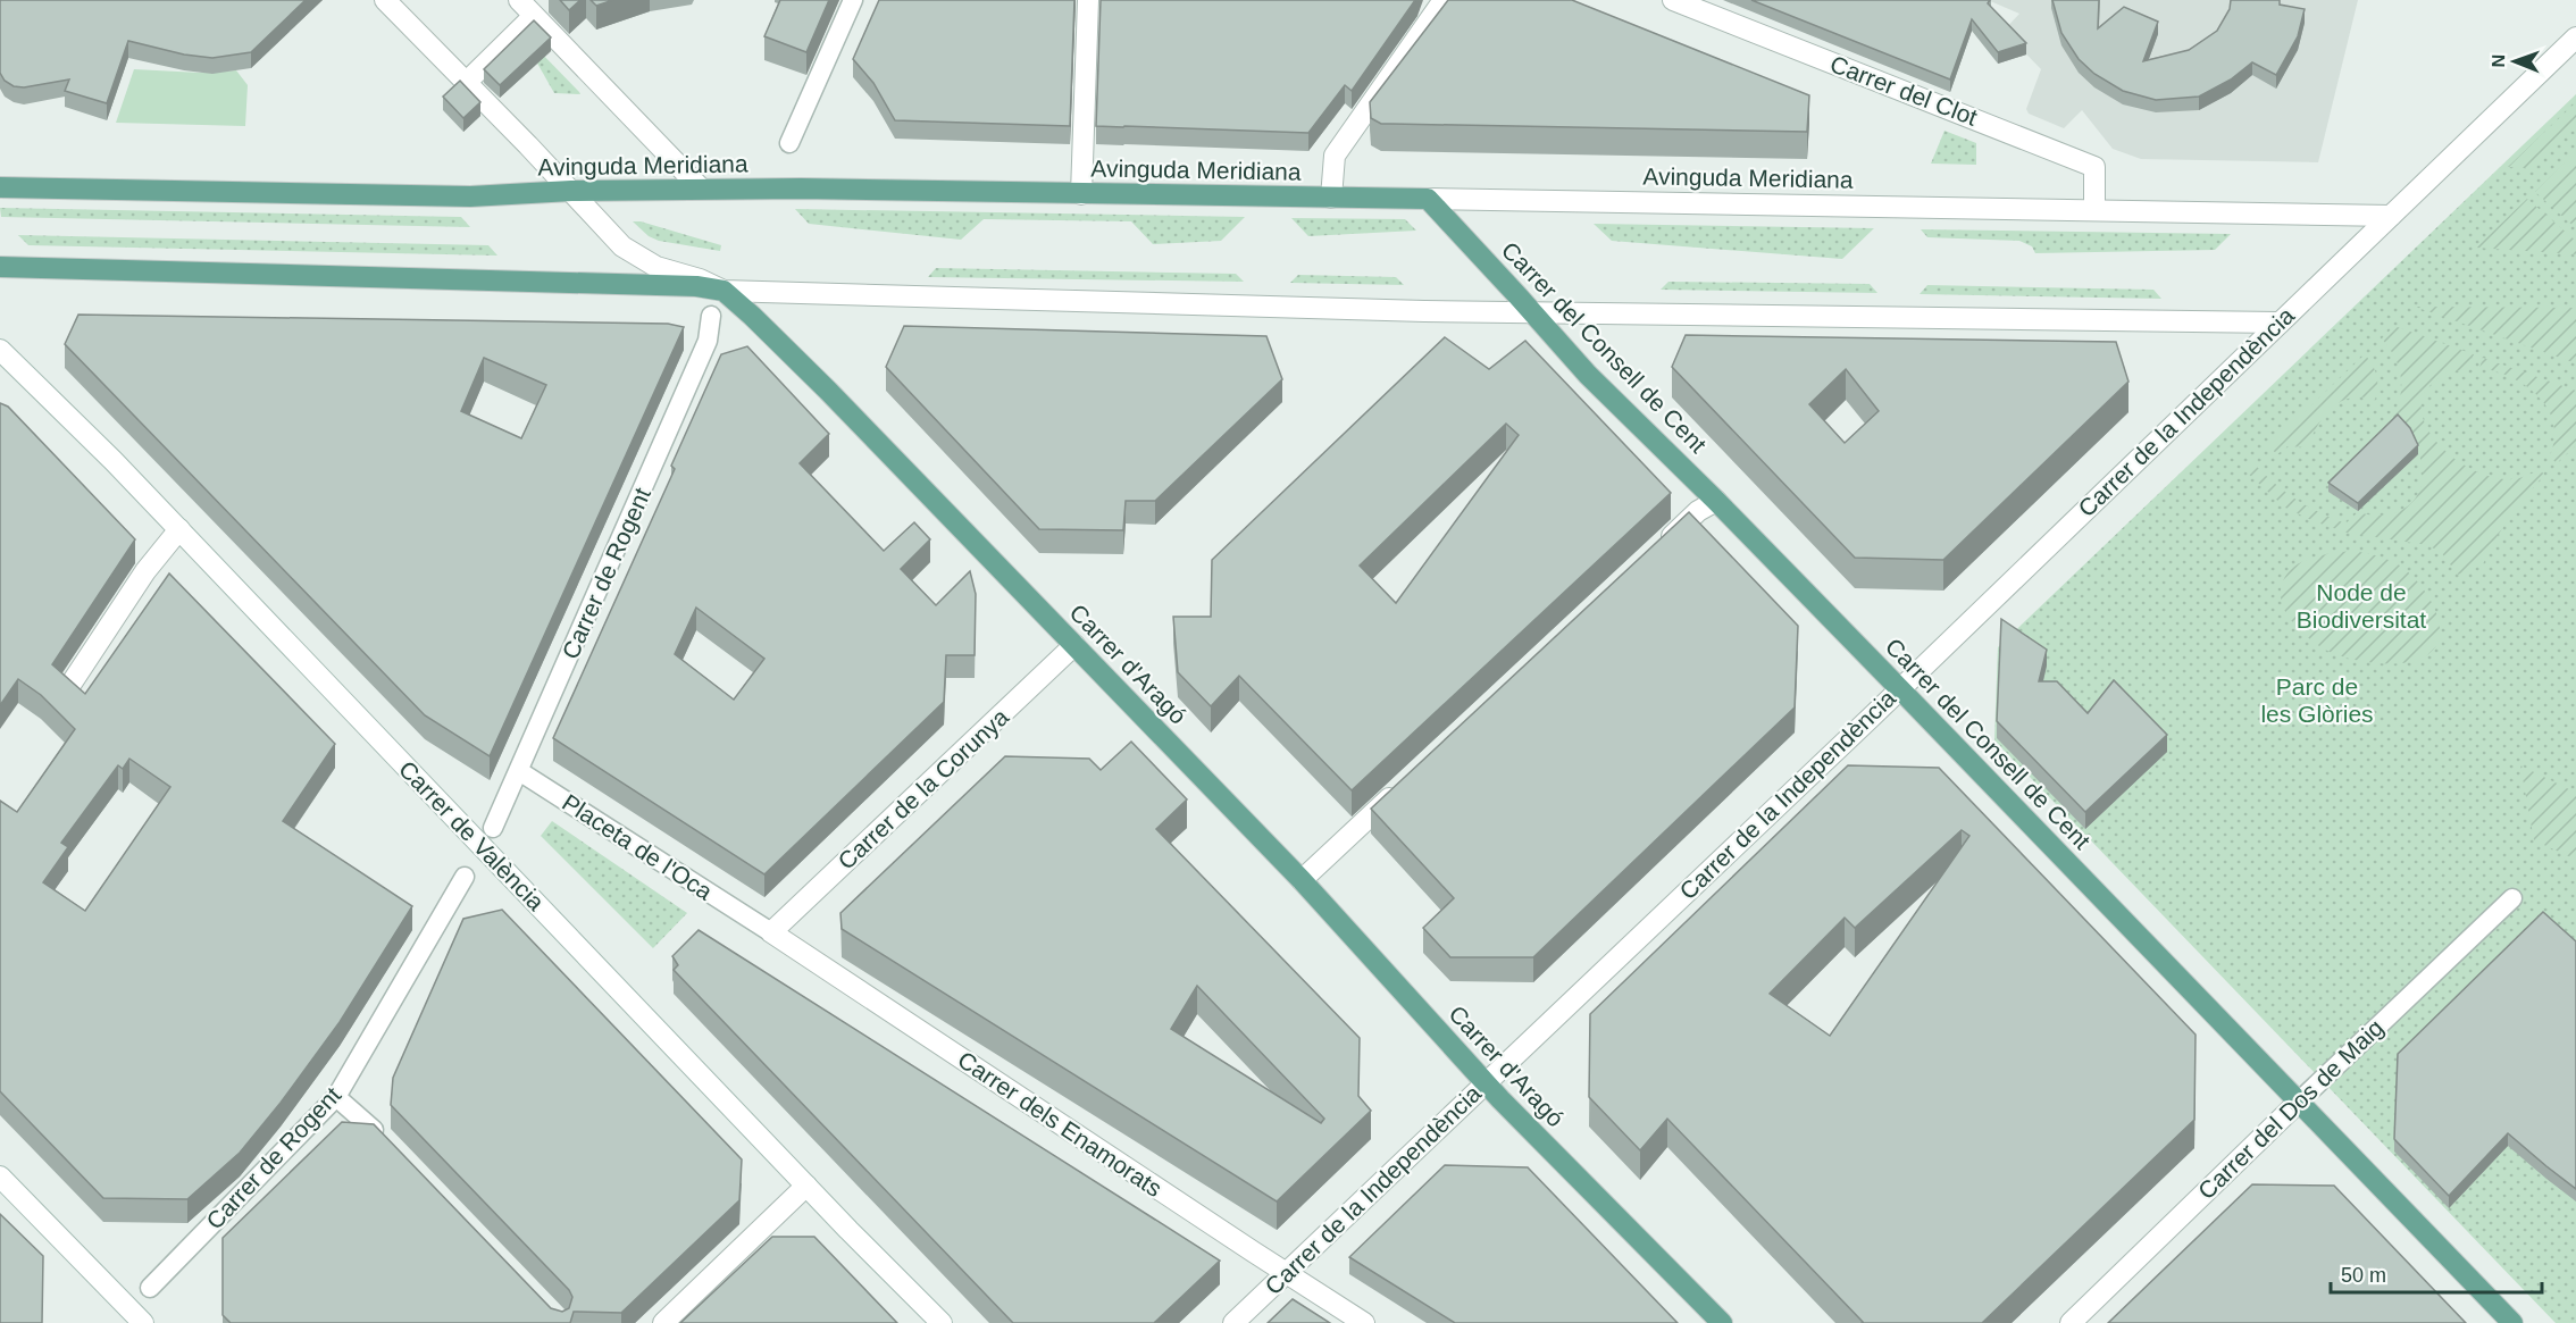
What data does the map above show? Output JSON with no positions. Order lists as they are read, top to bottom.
{
  "streets": {
    "main road": ["Avinguda Meridiana", "Carrer del Consell de Cent", "Carrer d'Aragó"],
    "street": [
      "Carrer del Clot",
      "Carrer de la Independència",
      "Carrer de Rogent",
      "Carrer de la Corunya",
      "Carrer de València",
      "Placeta de l'Oca",
      "Carrer del Dos de Maig",
      "Carrer dels Enamorats"
    ]
  },
  "crossings": [
    ["Carrer del Clot", "Avinguda Meridiana"],
    ["Avinguda Meridiana", "Carrer del Consell de Cent"],
    ["Avinguda Meridiana", "Carrer de la Independència"],
    ["Avinguda Meridiana", "Carrer d'Aragó"],
    ["Carrer del Consell de Cent", "Carrer de la Independència"],
    ["Carrer del Consell de Cent", "Carrer del Dos de Maig"],
    ["Carrer de la Independència", "Carrer d'Aragó"],
    ["Carrer de la Independència", "Carrer dels Enamorats"],
    ["Carrer de Rogent", "Placeta de l'Oca"],
    ["Carrer d'Aragó", "Carrer de la Corunya"],
    ["Carrer de la Corunya", "Placeta de l'Oca"],
    ["Carrer de la Corunya", "Carrer dels Enamorats"],
    ["Placeta de l'Oca", "Carrer dels Enamorats"]
  ],
  "parks": ["Node de Biodiversitat", "Parc de les Glòries"],
  "scale_bar": "50 m",
  "north": "left"
}
